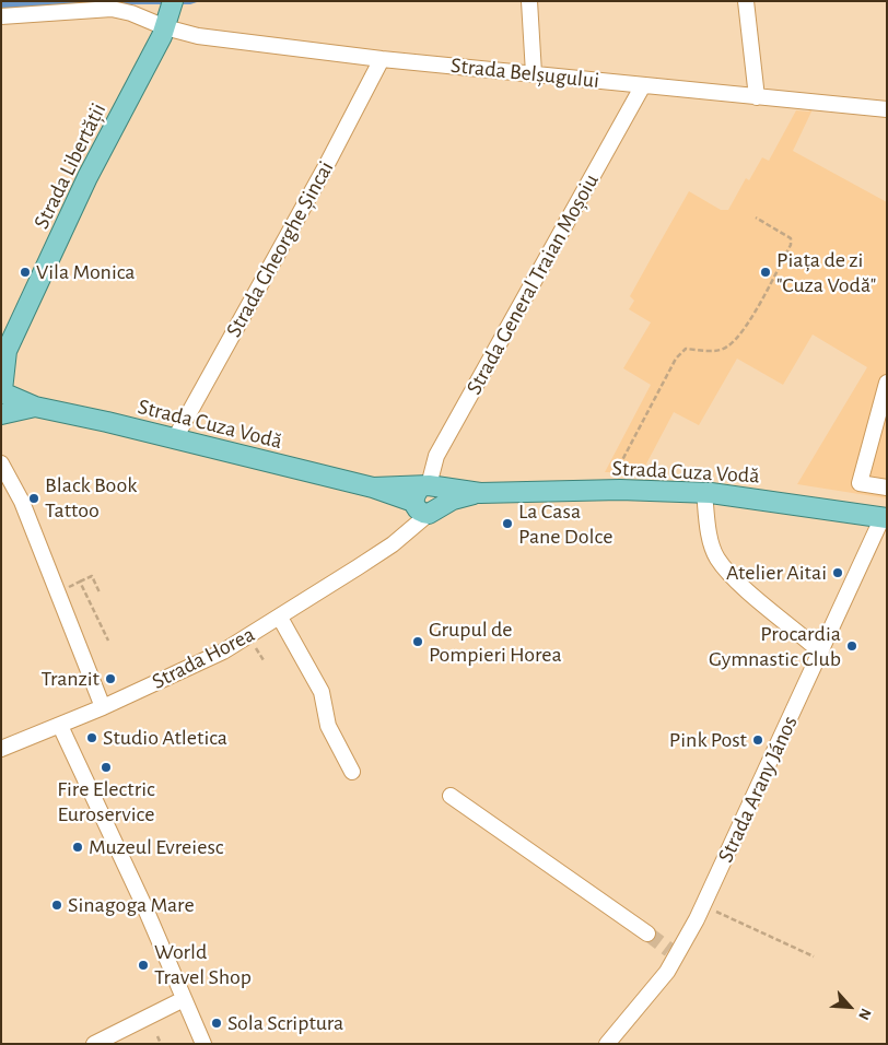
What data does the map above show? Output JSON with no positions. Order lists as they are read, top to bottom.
{
  "streets": {
    "main road": ["Strada Libertății", "Strada Cuza Vodă"],
    "street": [
      "Strada Belșugului",
      "Strada Gheorghe Șincai",
      "Strada General Traian Moșoiu",
      "Strada Horea",
      "Strada Arany János"
    ]
  },
  "crossings": [
    ["Strada Belșugului", "Strada Libertății"],
    ["Strada Belșugului", "Strada Gheorghe Șincai"],
    ["Strada Belșugului", "Strada General Traian Moșoiu"],
    ["Strada Libertății", "Strada Cuza Vodă"],
    ["Strada Gheorghe Șincai", "Strada Cuza Vodă"],
    ["Strada General Traian Moșoiu", "Strada Cuza Vodă"],
    ["Strada General Traian Moșoiu", "Strada Horea"],
    ["Strada Cuza Vodă", "Strada Horea"],
    ["Strada Cuza Vodă", "Strada Arany János"]
  ],
  "places": [
    "Vila Monica",
    "Piața de zi \"Cuza Vodă\"",
    "Black Book Tattoo",
    "La Casa Pane Dolce",
    "Atelier Aitai",
    "Grupul de Pompieri Horea",
    "Procardia Gymnastic Club",
    "Tranzit",
    "Studio Atletica",
    "Pink Post",
    "Fire Electric Euroservice",
    "Muzeul Evreiesc",
    "Sinagoga Mare",
    "World Travel Shop",
    "Sola Scriptura"
  ],
  "north": "bottom right"
}
